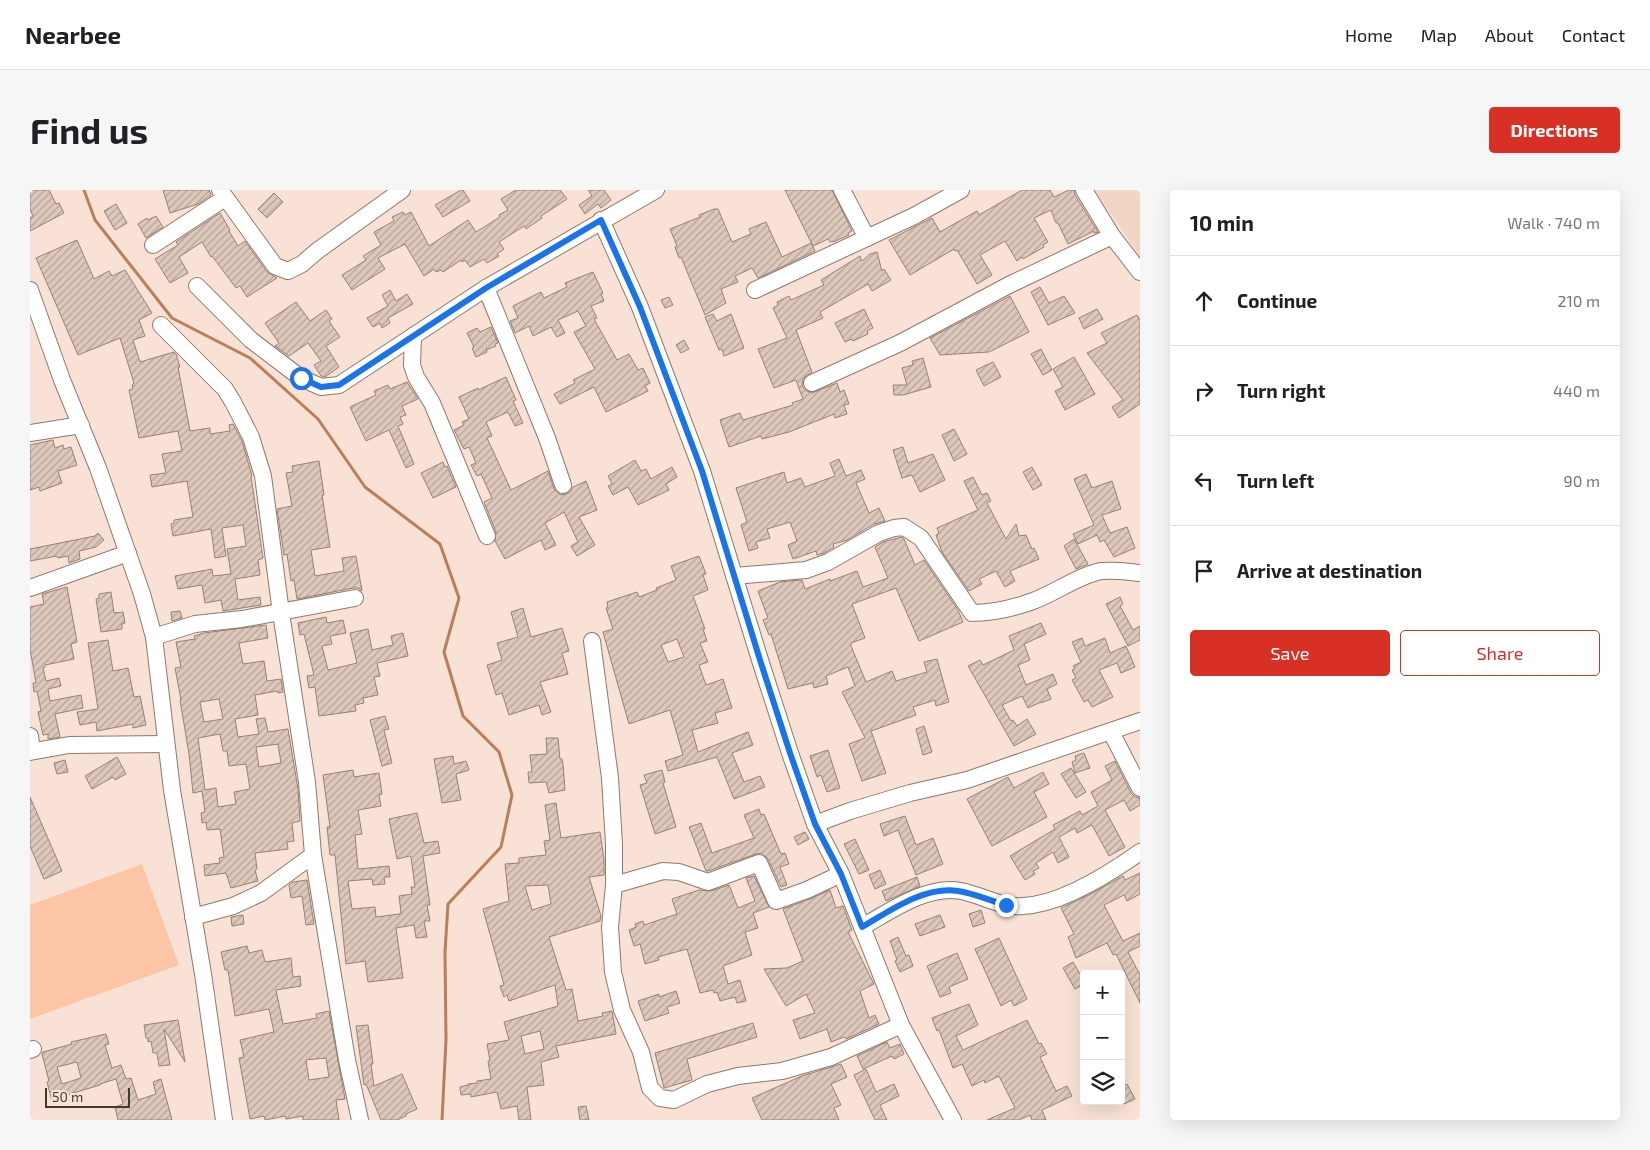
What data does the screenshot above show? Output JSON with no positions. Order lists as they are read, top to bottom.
{
  "scale_bar": "50 m",
  "page": {
    "header": "Nearbee",
    "nav": [
      "Home",
      "Map",
      "About",
      "Contact"
    ],
    "buttons": [
      "Directions",
      ["Save", "Share"]
    ],
    "title": "Find us",
    "heading": ["10 min", "Walk · 740 m"],
    "list": [
      ["Continue", "210 m"],
      ["Turn right", "440 m"],
      ["Turn left", "90 m"],
      "Arrive at destination"
    ],
    "map_buttons": ["+", "−"],
    "scale": "50 m"
  }
}
